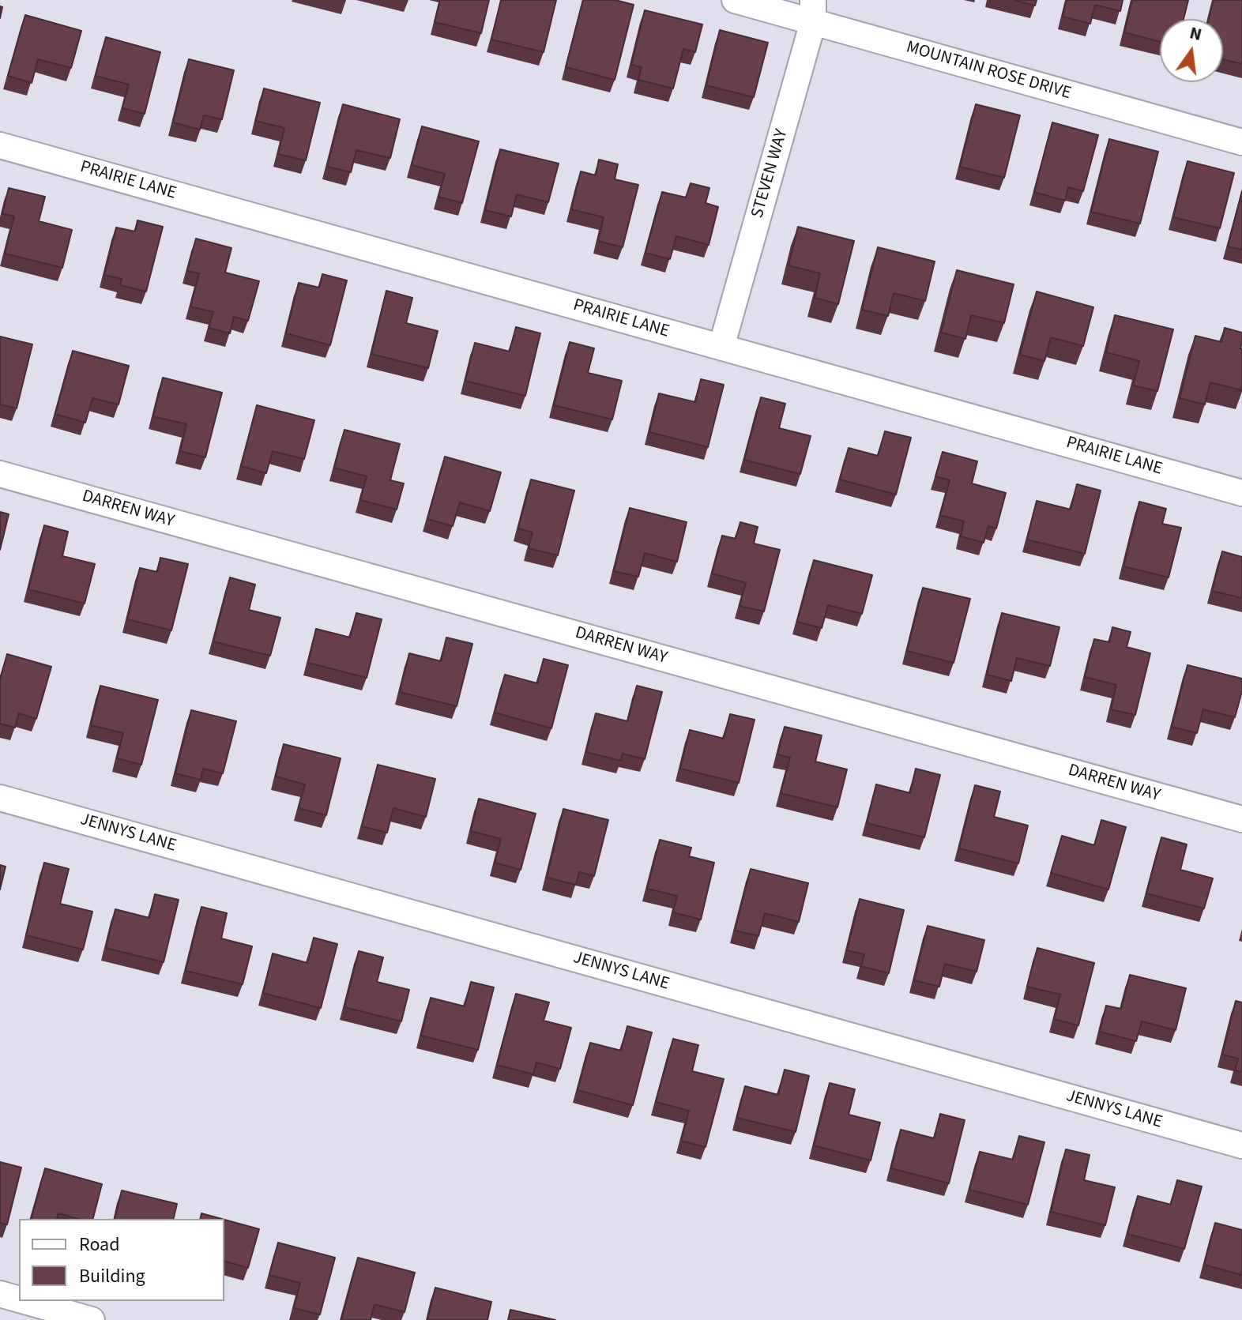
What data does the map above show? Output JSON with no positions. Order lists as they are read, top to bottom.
{
  "streets": {
    "street": [
      "MOUNTAIN ROSE DRIVE",
      "STEVEN WAY",
      "PRAIRIE LANE",
      "DARREN WAY",
      "JENNYS LANE"
    ]
  },
  "crossings": [
    ["MOUNTAIN ROSE DRIVE", "STEVEN WAY"],
    ["STEVEN WAY", "PRAIRIE LANE"]
  ],
  "legend": ["Road", "Building"],
  "north": "top"
}
